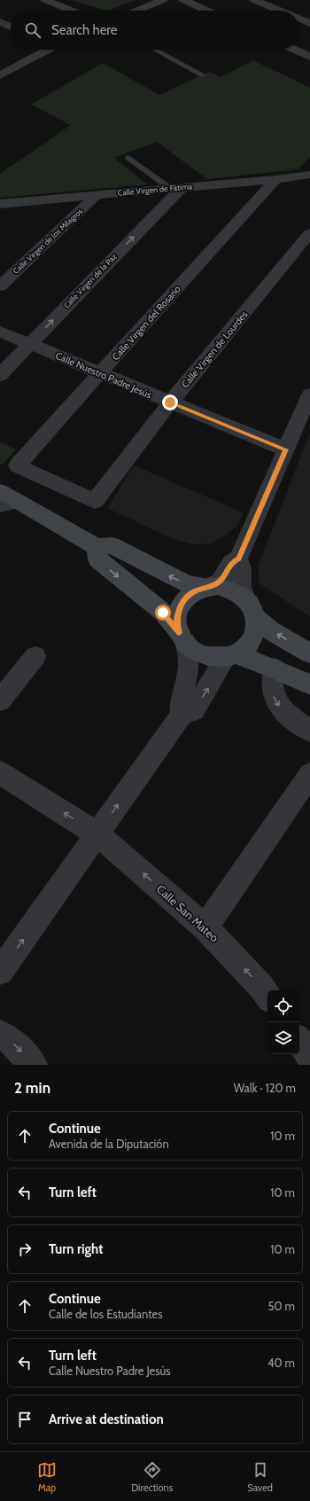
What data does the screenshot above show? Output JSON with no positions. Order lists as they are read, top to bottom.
{
  "streets": {
    "street": [
      "Calle Virgen de Fátima",
      "Calle Virgen de los Milagros",
      "Calle Virgen de la Paz",
      "Calle Virgen del Rosario",
      "Calle Virgen de Lourdes",
      "Calle Nuestro Padre Jesús",
      "Calle San Mateo"
    ]
  },
  "crossings": [
    ["Calle Virgen de Fátima", "Calle Virgen de los Milagros"],
    ["Calle Virgen de Fátima", "Calle Virgen de la Paz"],
    ["Calle Virgen de Fátima", "Calle Virgen del Rosario"],
    ["Calle Virgen de la Paz", "Calle Nuestro Padre Jesús"],
    ["Calle Virgen del Rosario", "Calle Virgen de Lourdes"],
    ["Calle Virgen del Rosario", "Calle Nuestro Padre Jesús"],
    ["Calle Virgen de Lourdes", "Calle Nuestro Padre Jesús"]
  ],
  "one_way": ["Calle Virgen de la Paz", "Calle San Mateo"],
  "page": {
    "search": "Search here",
    "heading": ["2 min", "Walk · 120 m"],
    "list": [
      ["Continue", "Avenida de la Diputación", "10 m"],
      ["Turn left", "10 m"],
      ["Turn right", "10 m"],
      ["Continue", "Calle de los Estudiantes", "50 m"],
      ["Turn left", "Calle Nuestro Padre Jesús", "40 m"],
      "Arrive at destination"
    ],
    "nav": ["Map", "Directions", "Saved"]
  }
}
